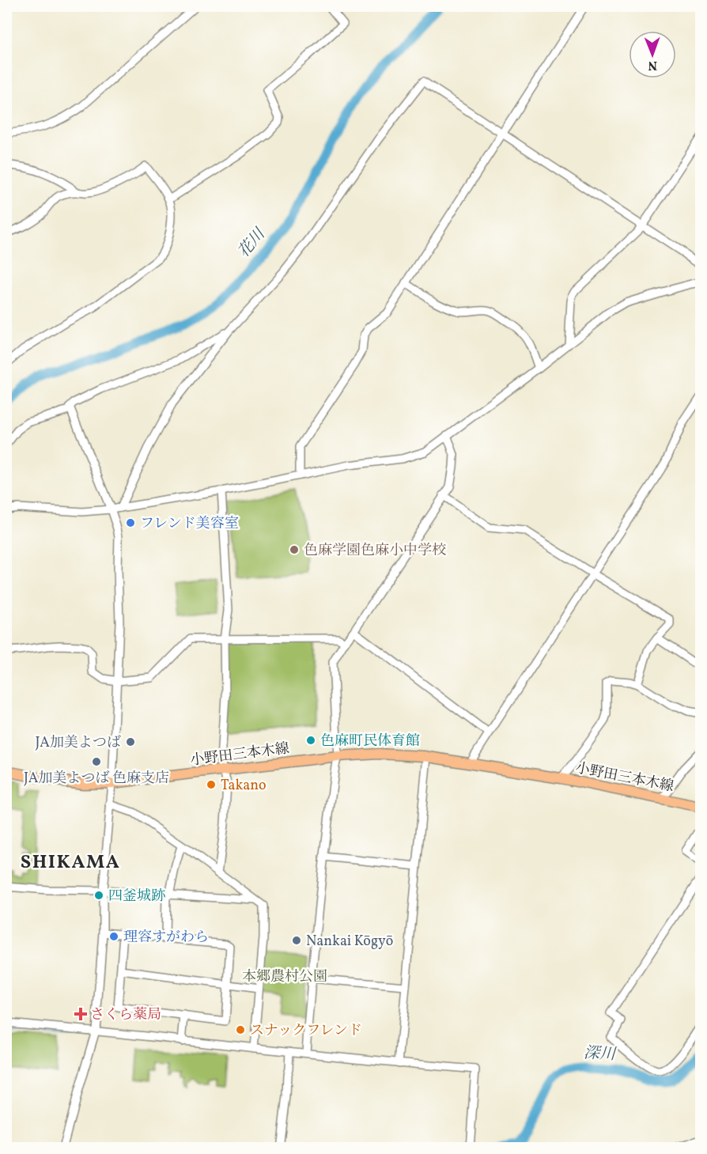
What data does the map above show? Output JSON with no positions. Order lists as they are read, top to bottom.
{
  "streets": {
    "main road": ["小野田三本木線"]
  },
  "districts": ["SHIKAMA"],
  "water": ["花川", "深川"],
  "parks": ["本郷農村公園"],
  "places": {
    "other": [
      "フレンド美容室",
      "色麻学園色麻小中学校",
      "色麻町民体育館",
      "JA加美よつば",
      "JA加美よつば 色麻支店",
      "Takano",
      "四釜城跡",
      "理容すがわら",
      "Nankai Kōgyō",
      "スナックフレンド"
    ],
    "health": ["さくら薬局"]
  },
  "north": "bottom"
}
